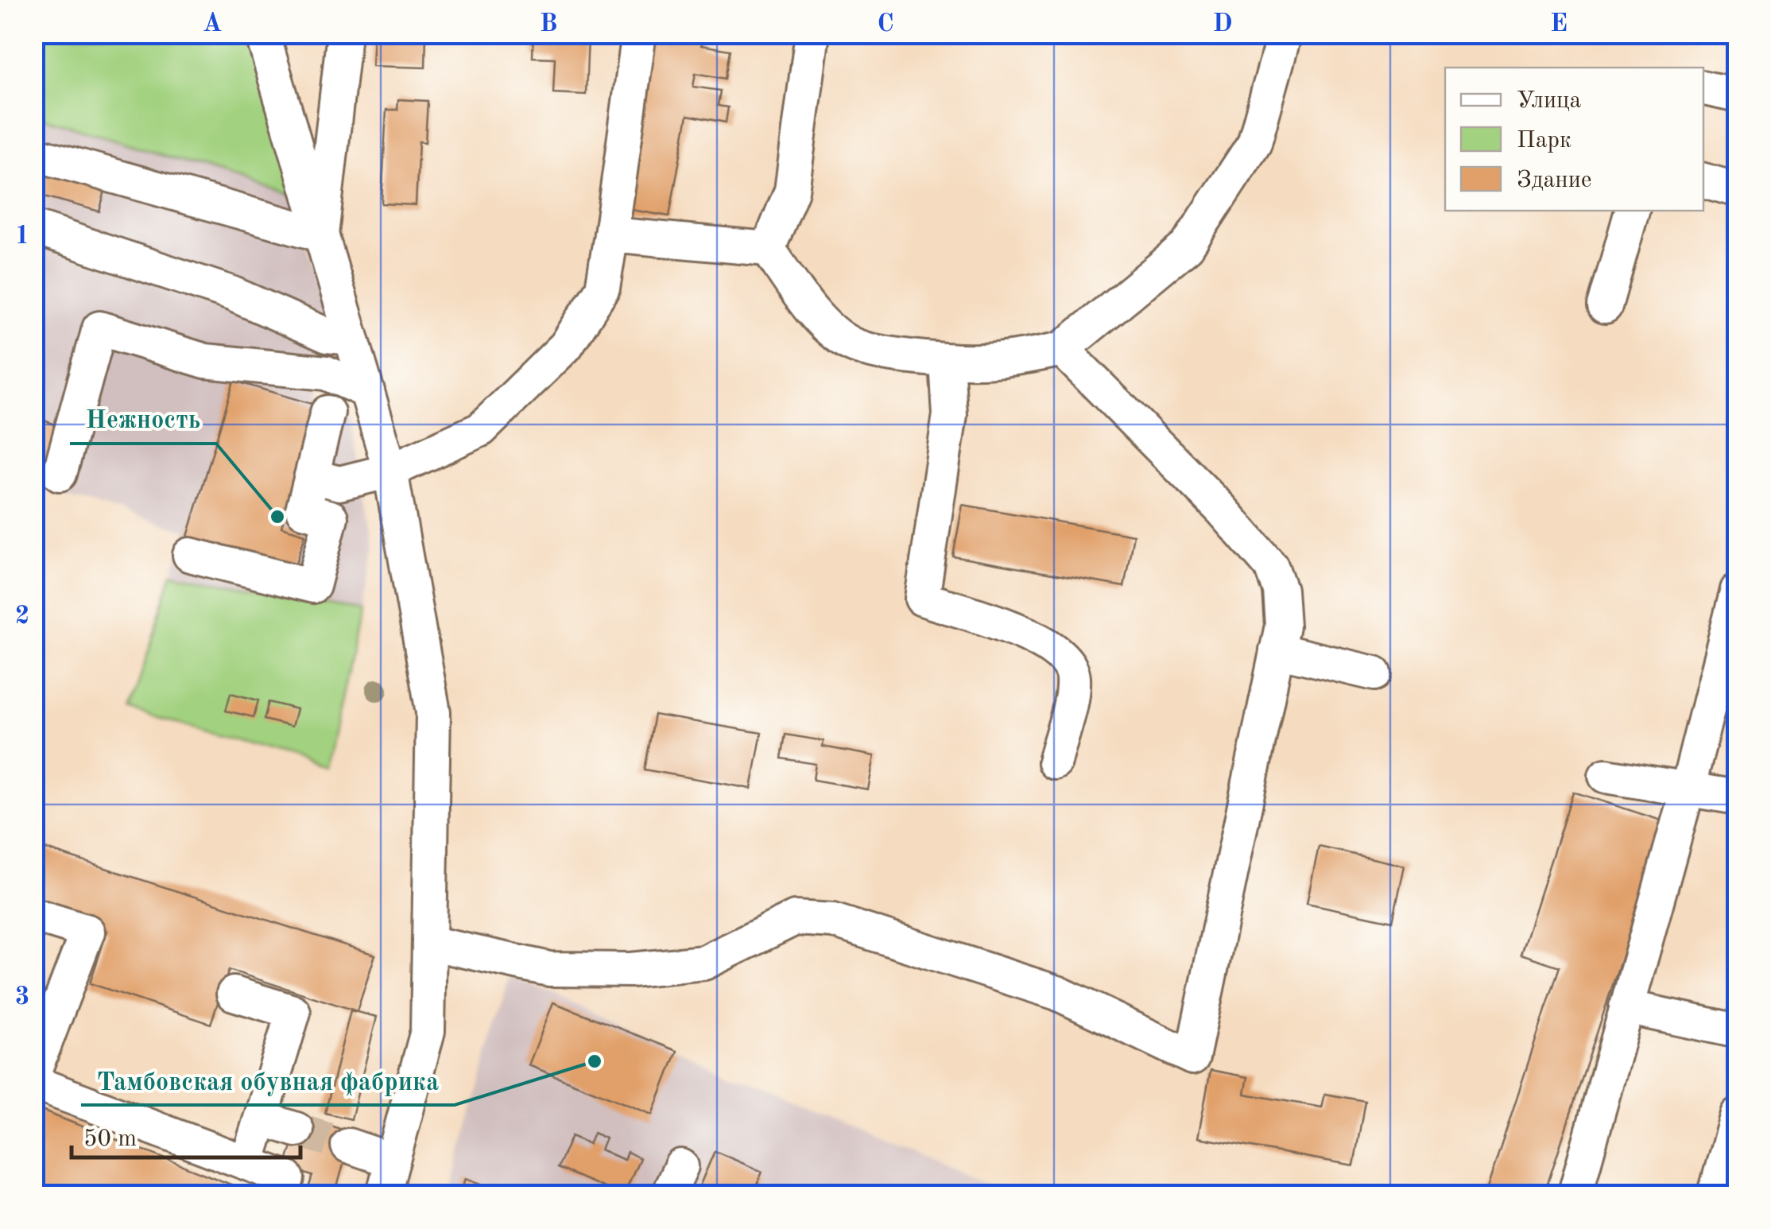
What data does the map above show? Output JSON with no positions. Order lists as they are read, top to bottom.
{
  "places": ["Нежность", "Тамбовская обувная фабрика"],
  "legend": ["Улица", "Парк", "Здание"],
  "scale_bar": "50 m",
  "grid": {
    "columns": [
      "A",
      "B",
      "C",
      "D",
      "E"
    ],
    "rows": ["1", "2", "3"]
  }
}
